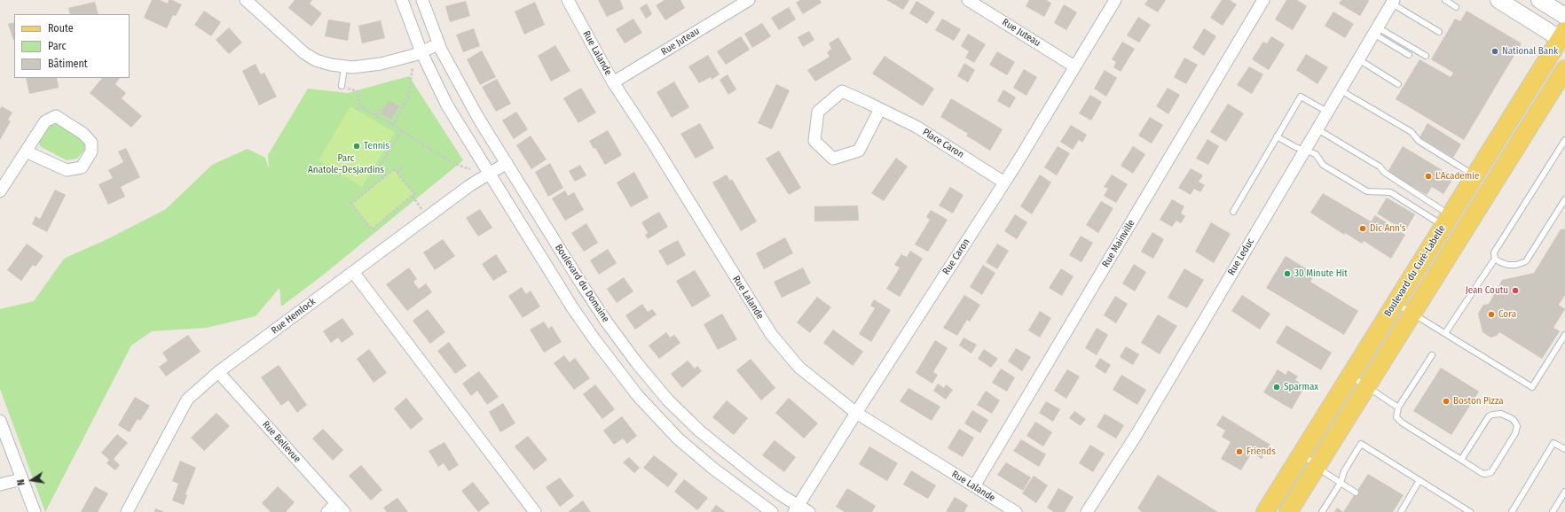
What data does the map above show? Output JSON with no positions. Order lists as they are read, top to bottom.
{
  "streets": {
    "main road": ["Boulevard du Curé-Labelle"],
    "street": [
      "Rue Juteau",
      "Rue Lalande",
      "Place Caron",
      "Rue Mainville",
      "Rue Caron",
      "Rue Leduc",
      "Boulevard du Domaine",
      "Rue Hemlock",
      "Rue Bellevue"
    ]
  },
  "crossings": [
    ["Rue Juteau", "Rue Lalande"],
    ["Rue Juteau", "Rue Caron"],
    ["Rue Lalande", "Rue Mainville"],
    ["Rue Lalande", "Rue Caron"],
    ["Place Caron", "Rue Caron"],
    ["Rue Caron", "Boulevard du Domaine"],
    ["Boulevard du Domaine", "Rue Hemlock"],
    ["Rue Hemlock", "Rue Bellevue"]
  ],
  "parks": ["Parc Anatole-Desjardins"],
  "places": [
    "National Bank",
    "Tennis",
    "L'Academie",
    "Dic Ann's",
    "30 Minute Hit",
    "Jean Coutu",
    "Cora",
    "Sparmax",
    "Boston Pizza",
    "Friends"
  ],
  "legend": ["Route", "Parc", "Bâtiment"],
  "north": "left"
}
